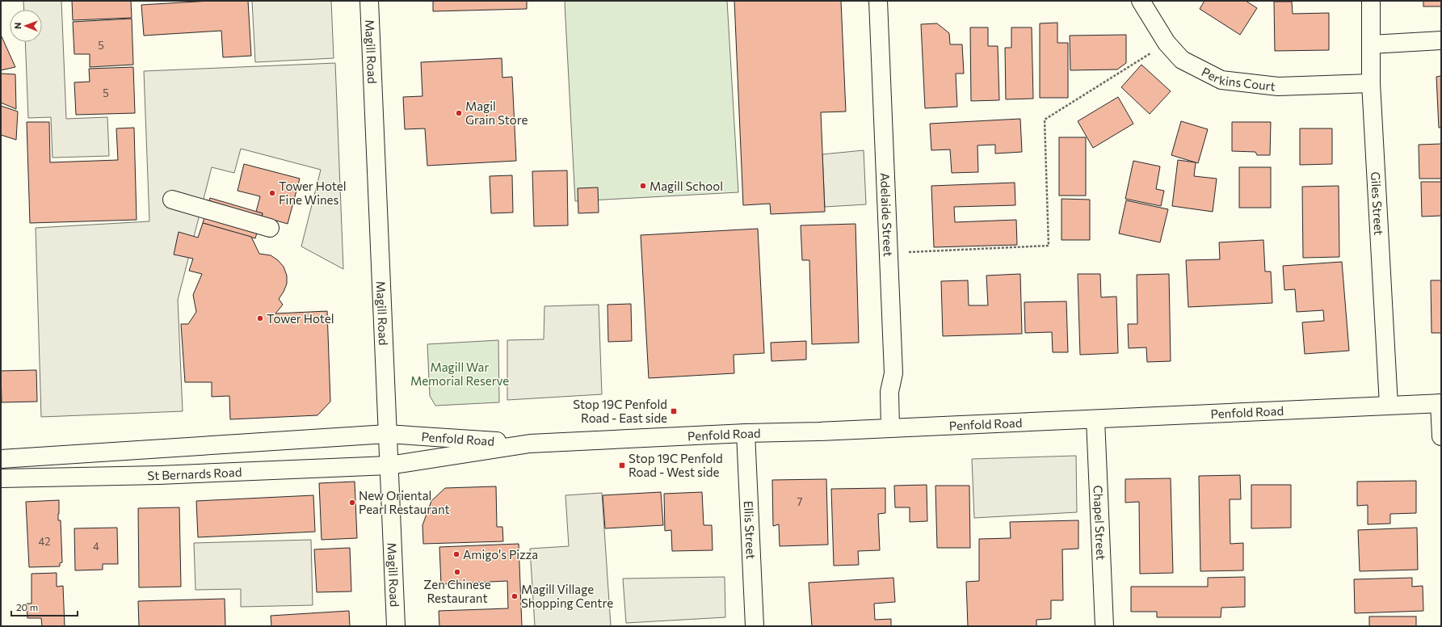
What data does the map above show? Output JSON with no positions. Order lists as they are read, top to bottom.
{
  "streets": {
    "main road": [
      "Magill Road",
      "Perkins Court",
      "Giles Street",
      "Adelaide Street",
      "Penfold Road",
      "St Bernards Road",
      "Chapel Street",
      "Ellis Street"
    ]
  },
  "crossings": [
    ["Magill Road", "Penfold Road"],
    ["Magill Road", "St Bernards Road"],
    ["Perkins Court", "Giles Street"],
    ["Giles Street", "Penfold Road"],
    ["Adelaide Street", "Penfold Road"],
    ["Penfold Road", "St Bernards Road"],
    ["Penfold Road", "Chapel Street"],
    ["Penfold Road", "Ellis Street"]
  ],
  "parks": ["Magill War Memorial Reserve"],
  "places": {
    "other": [
      "Magil Grain Store",
      "Magill School",
      "Tower Hotel Fine Wines",
      "Tower Hotel",
      "New Oriental Pearl Restaurant",
      "Amigo's Pizza",
      "Zen Chinese Restaurant",
      "Magill Village Shopping Centre"
    ],
    "transit": ["Stop 19C Penfold Road - East side", "Stop 19C Penfold Road - West side"]
  },
  "house_numbers": [
    "5",
    "5",
    "7",
    "42",
    "4"
  ],
  "scale_bar": "20 m",
  "north": "left"
}
